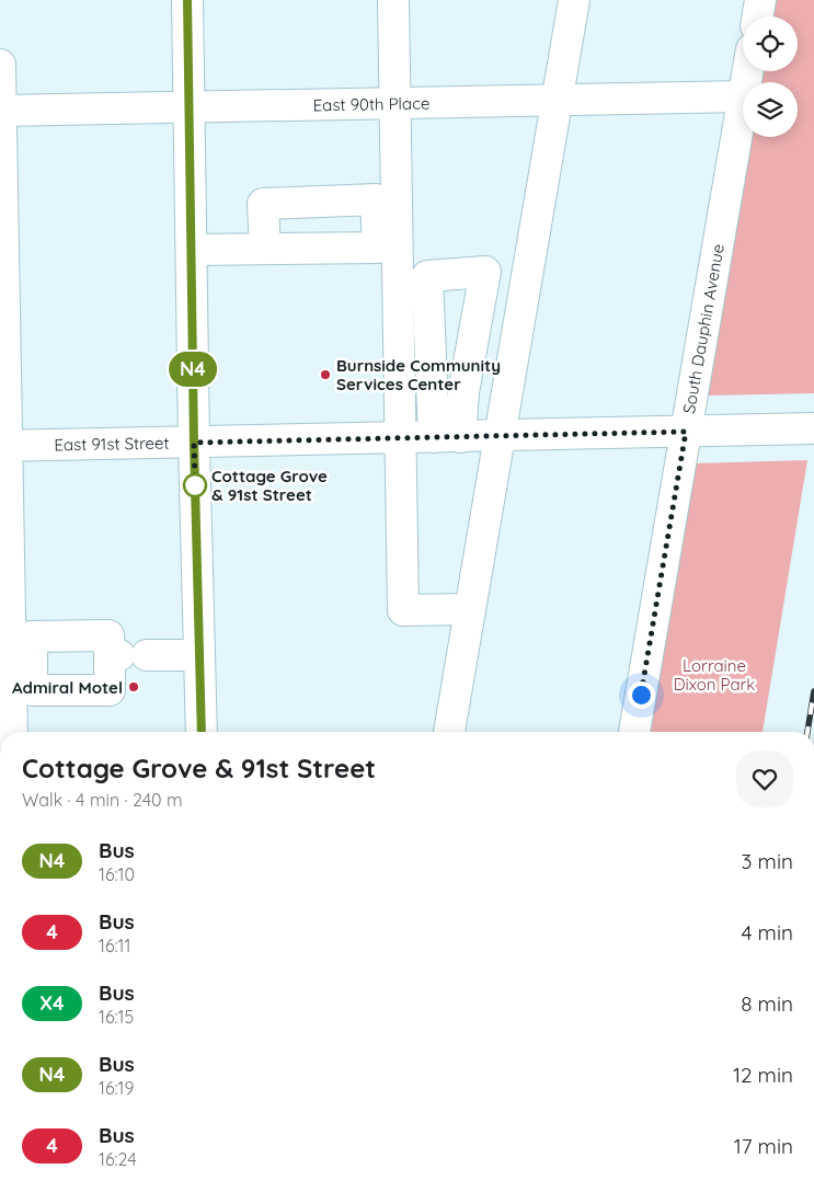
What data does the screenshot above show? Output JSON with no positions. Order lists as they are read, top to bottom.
{
  "streets": {
    "street": ["East 90th Place", "South Dauphin Avenue", "East 91st Street"]
  },
  "crossings": [
    ["South Dauphin Avenue", "East 91st Street"]
  ],
  "parks": ["Lorraine Dixon Park"],
  "places": ["Burnside Community Services Center", "Cottage Grove & 91st Street", "Admiral Motel"],
  "lines": ["bus line N4"],
  "page": {
    "on_map": "N4",
    "heading": ["Cottage Grove & 91st Street", "Walk · 4 min · 240 m"],
    "list": [
      {
        "mark": "N4",
        "name": "Bus",
        "note": "16:10",
        "value": "3 min"
      },
      {
        "mark": "4",
        "name": "Bus",
        "note": "16:11",
        "value": "4 min"
      },
      {
        "mark": "X4",
        "name": "Bus",
        "note": "16:15",
        "value": "8 min"
      },
      {
        "mark": "N4",
        "name": "Bus",
        "note": "16:19",
        "value": "12 min"
      },
      {
        "mark": "4",
        "name": "Bus",
        "note": "16:24",
        "value": "17 min"
      }
    ]
  }
}
